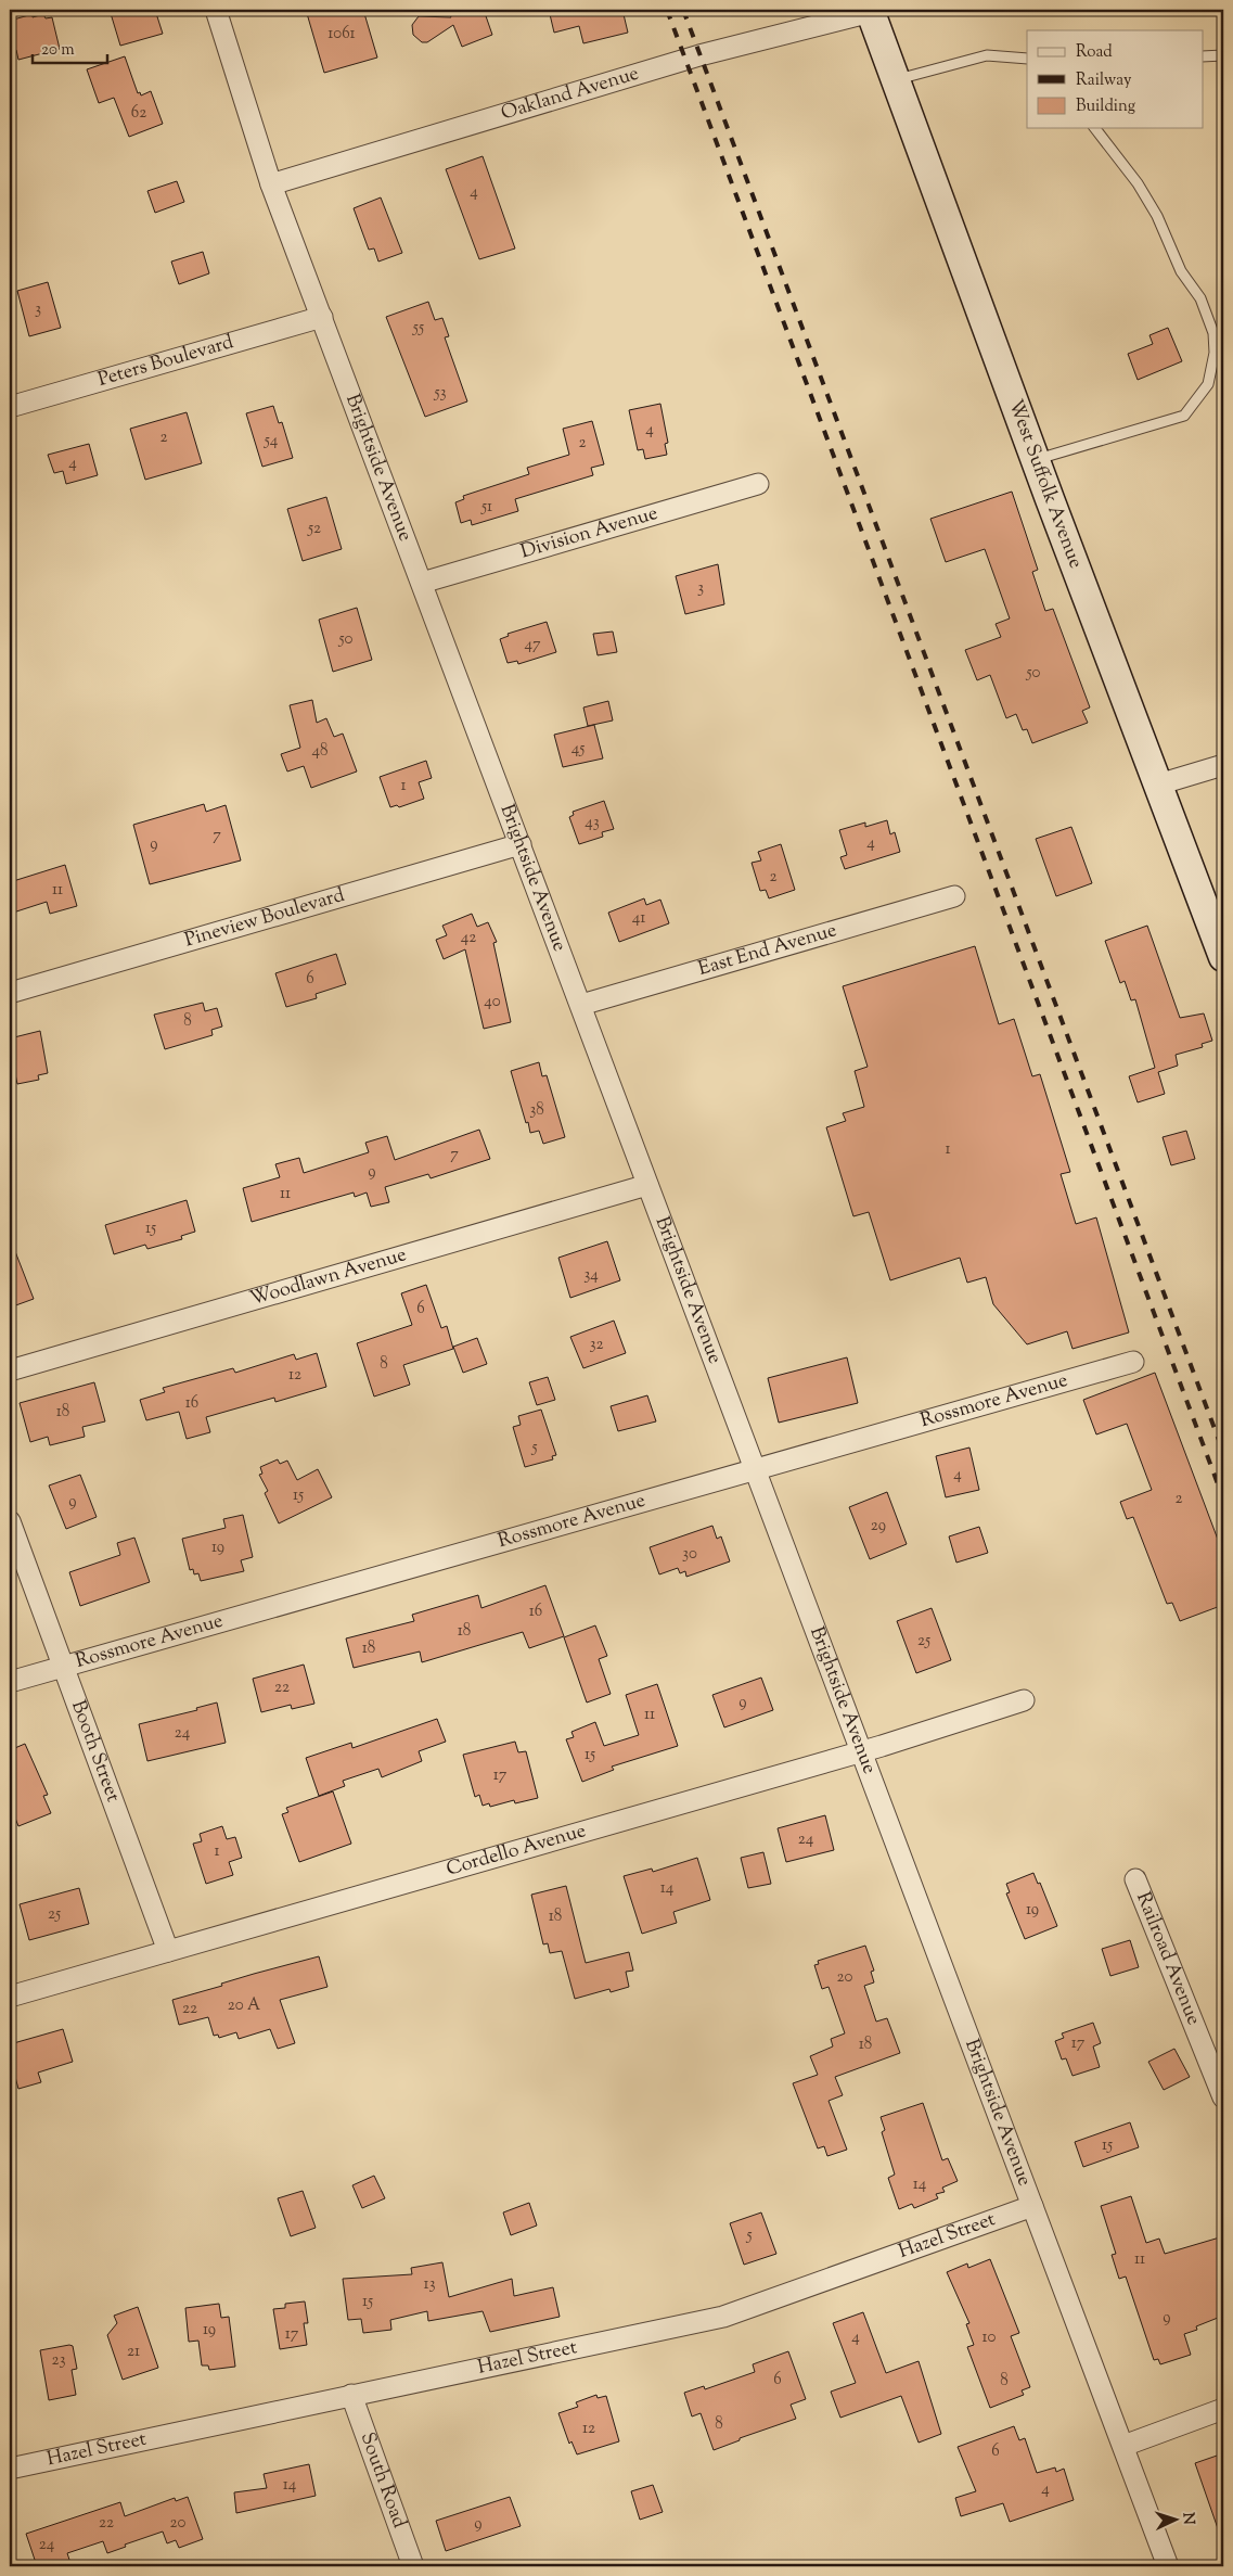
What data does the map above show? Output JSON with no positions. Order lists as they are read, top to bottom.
{
  "streets": {
    "main road": ["West Suffolk Avenue"],
    "street": [
      "Oakland Avenue",
      "Peters Boulevard",
      "Brightside Avenue",
      "Division Avenue",
      "Pineview Boulevard",
      "East End Avenue",
      "Woodlawn Avenue",
      "Rossmore Avenue",
      "Booth Street",
      "Cordello Avenue",
      "Railroad Avenue",
      "Hazel Street",
      "South Road"
    ]
  },
  "crossings": [
    ["Oakland Avenue", "Brightside Avenue"],
    ["Oakland Avenue", "West Suffolk Avenue"],
    ["Peters Boulevard", "Brightside Avenue"],
    ["Brightside Avenue", "Division Avenue"],
    ["Brightside Avenue", "Pineview Boulevard"],
    ["Brightside Avenue", "East End Avenue"],
    ["Brightside Avenue", "Woodlawn Avenue"],
    ["Brightside Avenue", "Rossmore Avenue"],
    ["Brightside Avenue", "Cordello Avenue"],
    ["Brightside Avenue", "Hazel Street"],
    ["Rossmore Avenue", "Booth Street"],
    ["Booth Street", "Cordello Avenue"],
    ["Hazel Street", "South Road"]
  ],
  "house_numbers": [
    "1061",
    "62",
    "4",
    "3",
    "55",
    "53",
    "4",
    "2",
    "54",
    "2",
    "4",
    "51",
    "52",
    "3",
    "50",
    "47",
    "50",
    "45",
    "48",
    "1",
    "43",
    "7",
    "4",
    "9",
    "2",
    "11",
    "41",
    "42",
    "6",
    "40",
    "8",
    "38",
    "1",
    "7",
    "9",
    "11",
    "15",
    "34",
    "6",
    "32",
    "8",
    "12",
    "16",
    "18",
    "5",
    "4",
    "15",
    "2",
    "9",
    "29",
    "19",
    "30",
    "16",
    "18",
    "25",
    "18",
    "22",
    "9",
    "11",
    "24",
    "15",
    "17",
    "24",
    "1",
    "14",
    "19",
    "25",
    "18",
    "20",
    "20 A",
    "22",
    "17",
    "18",
    "15",
    "14",
    "5",
    "11",
    "13",
    "15",
    "9",
    "19",
    "17",
    "4",
    "10",
    "21",
    "23",
    "6",
    "8",
    "8",
    "12",
    "6",
    "14",
    "4",
    "22",
    "20",
    "9",
    "24"
  ],
  "legend": ["Road", "Railway", "Building"],
  "scale_bar": "20 m",
  "north": "right"
}
